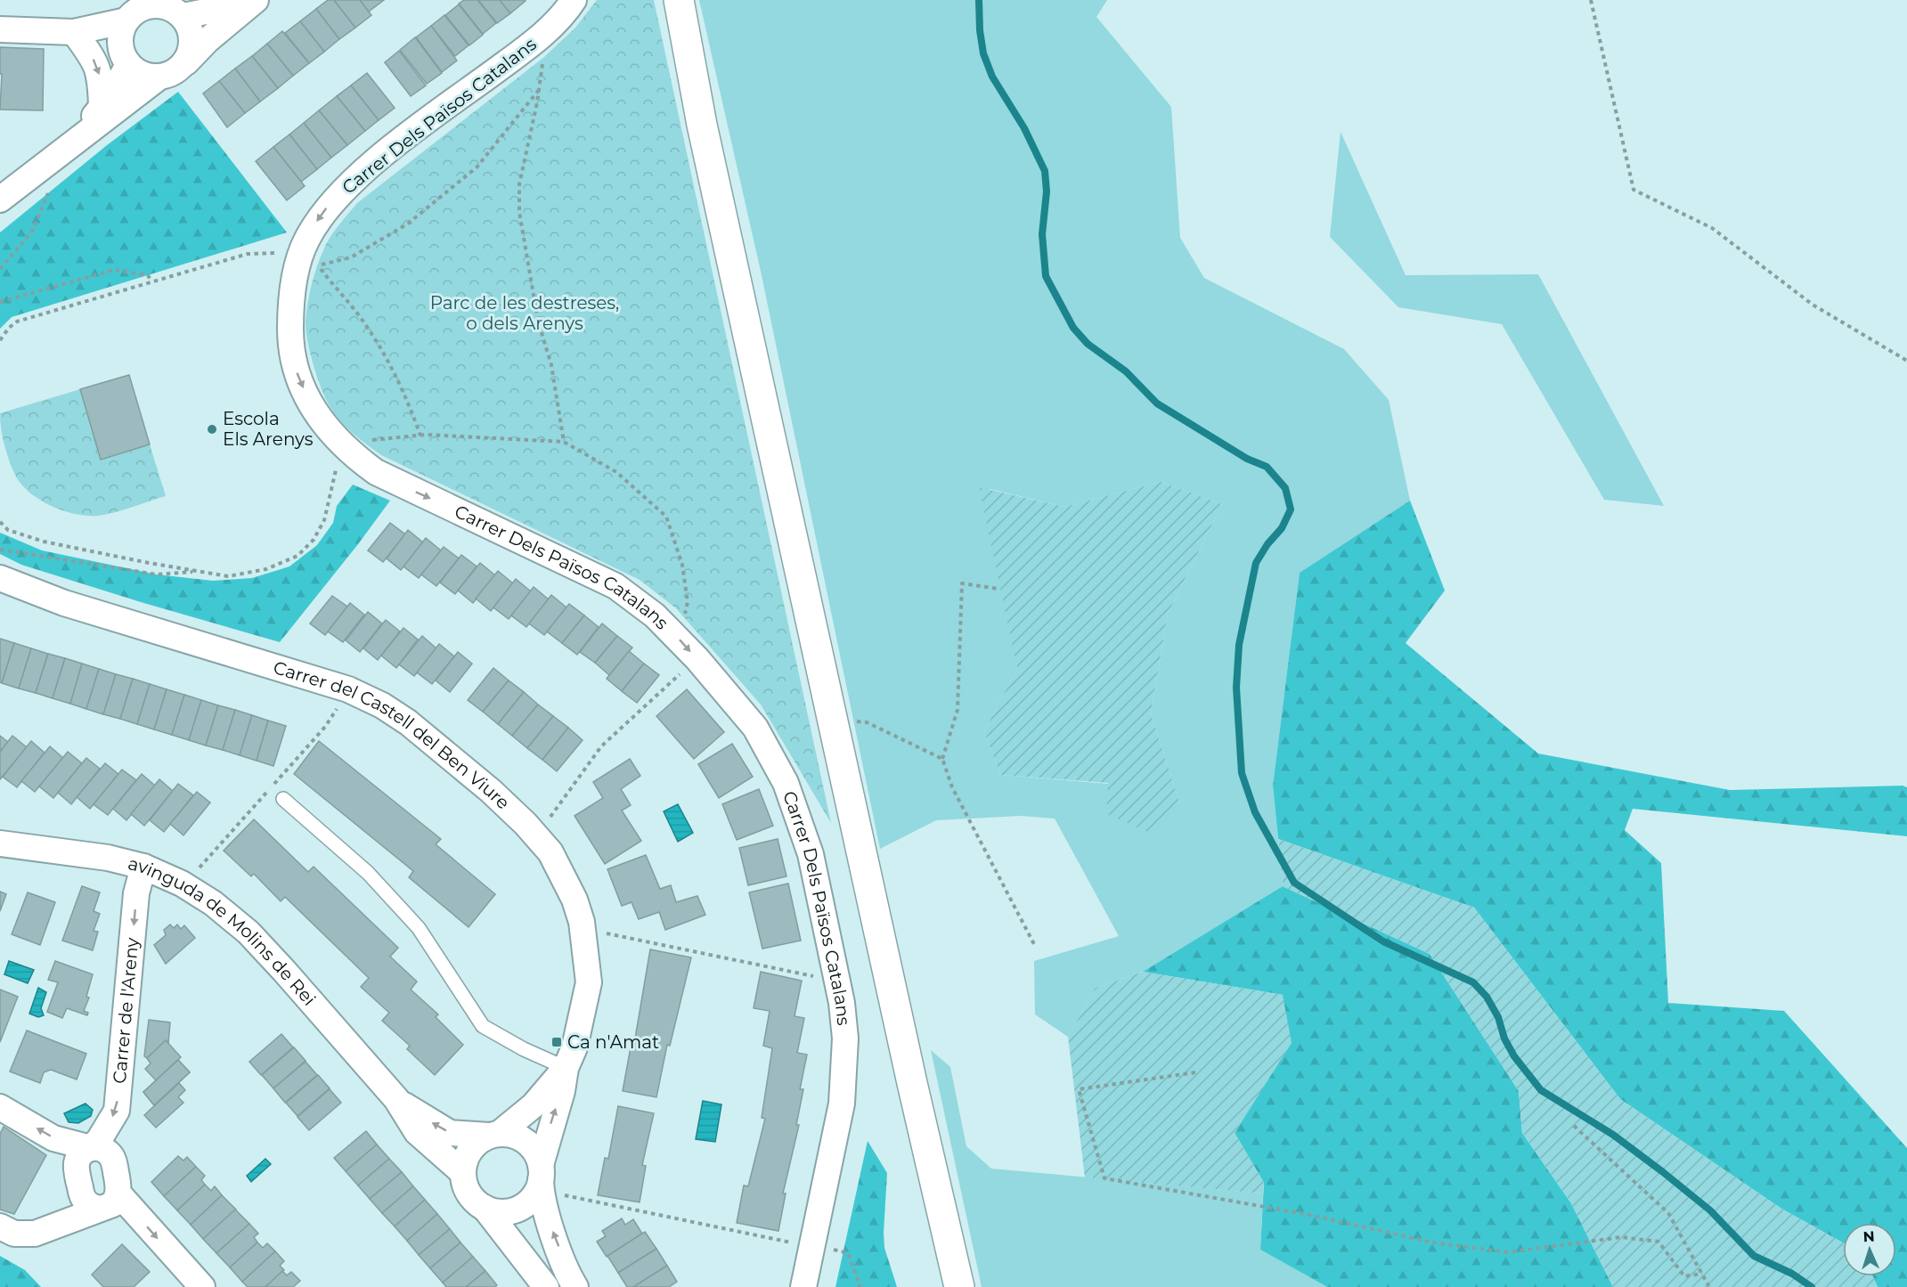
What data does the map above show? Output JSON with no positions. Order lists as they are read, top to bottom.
{
  "streets": {
    "street": [
      "Carrer Dels Països Catalans",
      "Carrer del Castell del Ben Viure",
      "avinguda de Molins de Rei",
      "Carrer de l'Areny"
    ]
  },
  "crossings": [
    ["Carrer del Castell del Ben Viure", "avinguda de Molins de Rei"],
    ["avinguda de Molins de Rei", "Carrer de l'Areny"]
  ],
  "one_way": ["Carrer de l'Areny"],
  "parks": ["Parc de les destreses, o dels Arenys"],
  "places": {
    "other": ["Escola Els Arenys"],
    "transit": ["Ca n'Amat"]
  },
  "north": "top"
}
